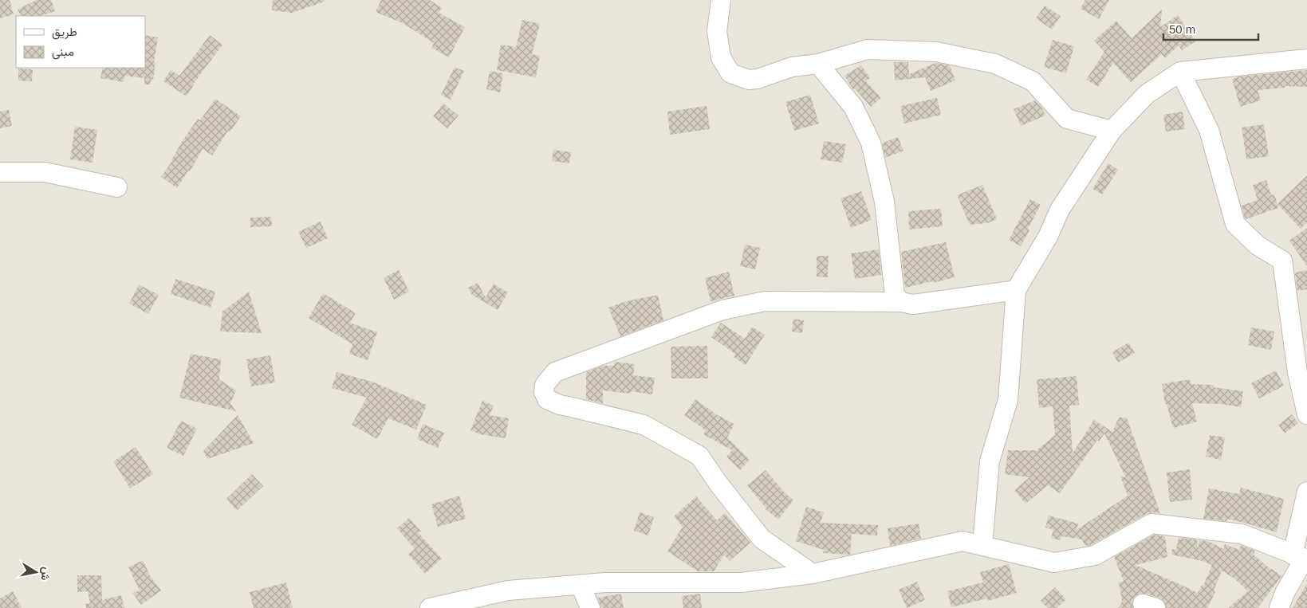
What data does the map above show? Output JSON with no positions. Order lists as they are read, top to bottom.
{
  "legend": ["طريق", "مبنى"],
  "scale_bar": "50 m",
  "north": "right"
}
